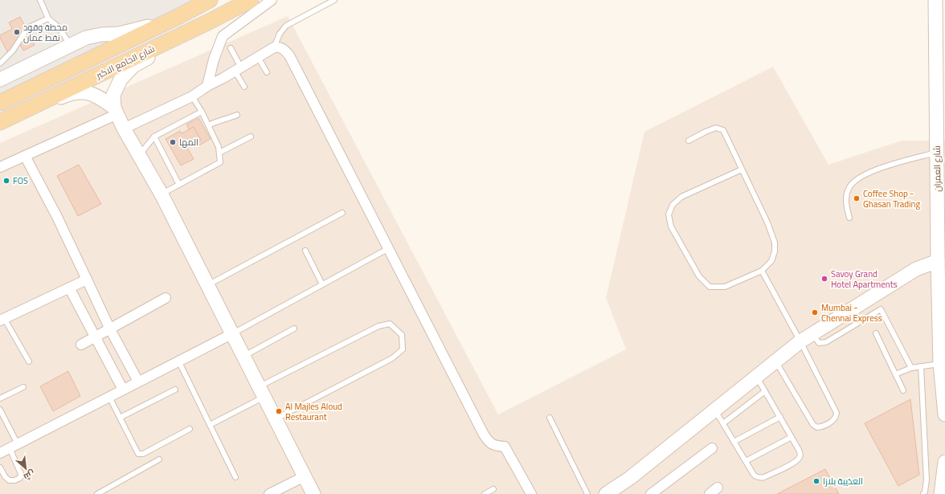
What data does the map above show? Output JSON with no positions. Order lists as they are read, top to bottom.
{
  "streets": {
    "main road": ["شارع الجامع الاكبر"],
    "street": ["شارع العمران"]
  },
  "places": [
    "محطة وقود نفط عمان",
    "المه‍ا",
    "FOS",
    "Coffee Shop - Ghasan Trading",
    "Savoy Grand Hotel Apartments",
    "Mumbai - Chennai Express",
    "Al Majles Aloud Restaurant",
    "العذيبة بلازا"
  ],
  "north": "bottom right"
}
